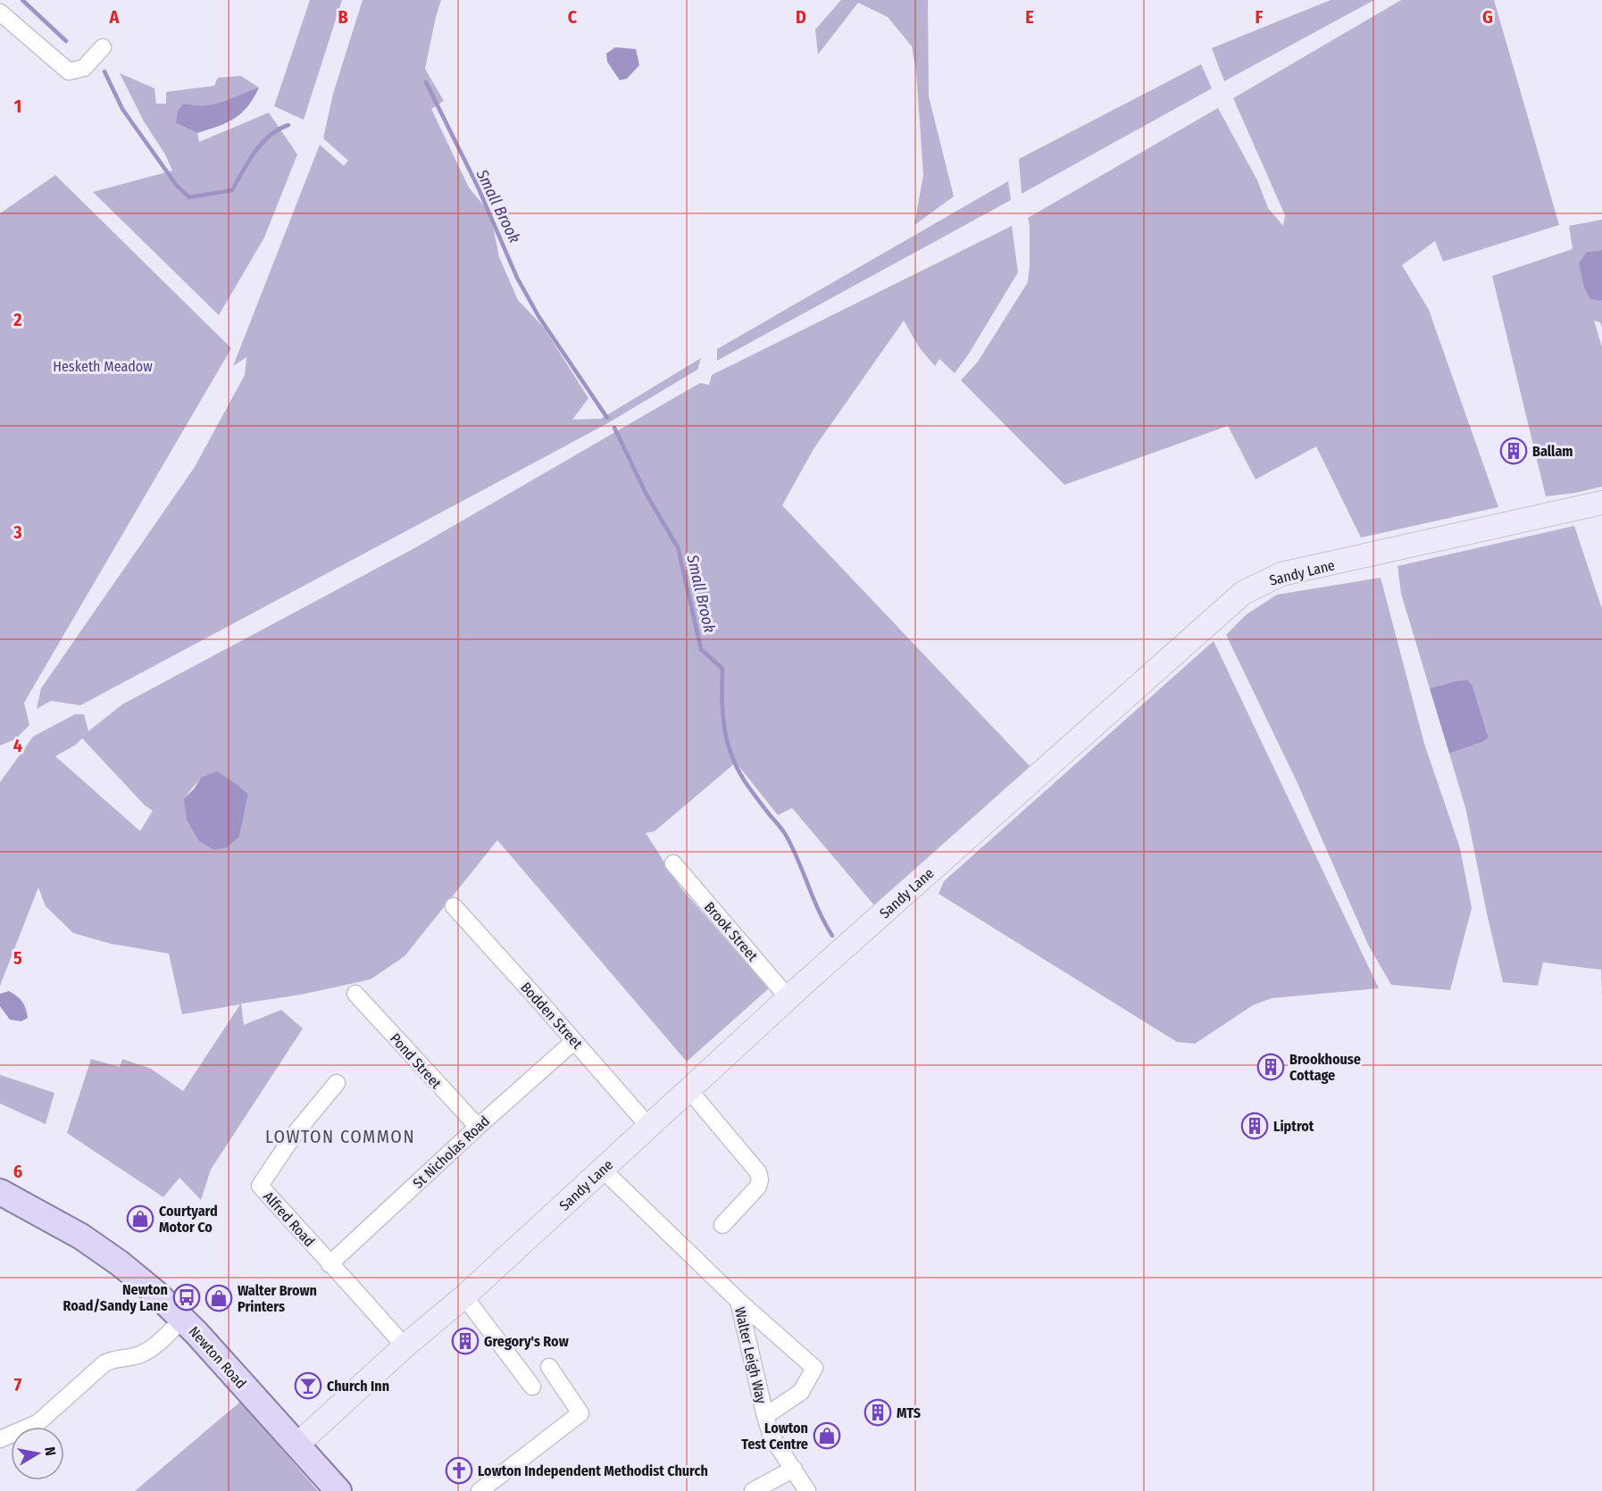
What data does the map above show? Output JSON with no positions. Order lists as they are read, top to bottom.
{
  "streets": {
    "main road": ["Newton Road"],
    "street": [
      "Sandy Lane",
      "Brook Street",
      "Bodden Street",
      "Pond Street",
      "St Nicholas Road",
      "Alfred Road",
      "Walter Leigh Way"
    ]
  },
  "crossings": [
    ["Sandy Lane", "Brook Street"],
    ["Sandy Lane", "Bodden Street"],
    ["Sandy Lane", "Alfred Road"],
    ["Sandy Lane", "Walter Leigh Way"],
    ["Sandy Lane", "Newton Road"],
    ["Bodden Street", "St Nicholas Road"],
    ["Pond Street", "St Nicholas Road"],
    ["St Nicholas Road", "Alfred Road"]
  ],
  "districts": ["LOWTON COMMON"],
  "water": ["Small Brook"],
  "parks": ["Hesketh Meadow"],
  "places": {
    "building": [
      "Ballam",
      "Brookhouse Cottage",
      "Liptrot",
      "Gregory's Row",
      "MTS"
    ],
    "shop": ["Courtyard Motor Co", "Walter Brown Printers", "Lowton Test Centre"],
    "bus stop": ["Newton Road/Sandy Lane"],
    "bar": ["Church Inn"],
    "church": ["Lowton Independent Methodist Church"]
  },
  "north": "right",
  "grid": {
    "columns": [
      "A",
      "B",
      "C",
      "D",
      "E",
      "F",
      "G"
    ],
    "rows": [
      "1",
      "2",
      "3",
      "4",
      "5",
      "6",
      "7"
    ]
  }
}
